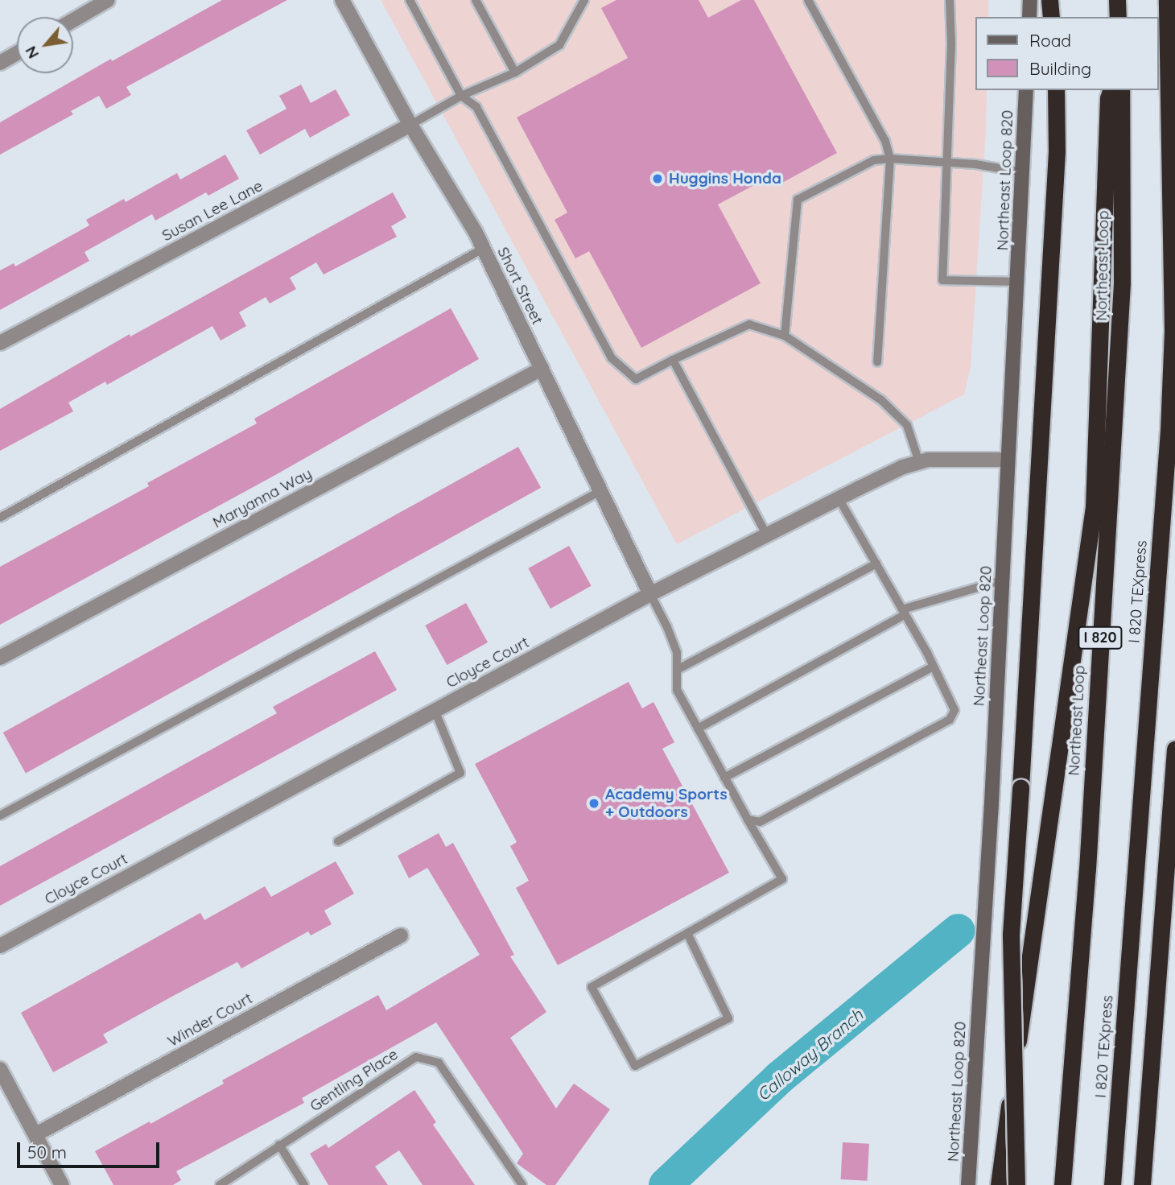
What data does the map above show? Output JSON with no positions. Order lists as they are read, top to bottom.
{
  "streets": {
    "highway": ["Northeast Loop", "I 820 TEXpress", "I 820"],
    "main road": ["Northeast Loop 820"],
    "street": [
      "Susan Lee Lane",
      "Short Street",
      "Maryanna Way",
      "Cloyce Court",
      "Winder Court"
    ],
    "lane": ["Gentling Place"]
  },
  "crossings": [
    ["Northeast Loop 820", "Cloyce Court"],
    ["Susan Lee Lane", "Short Street"],
    ["Short Street", "Maryanna Way"],
    ["Short Street", "Cloyce Court"]
  ],
  "water": ["Calloway Branch"],
  "places": ["Huggins Honda", "Academy Sports + Outdoors"],
  "legend": ["Road", "Building"],
  "scale_bar": "50 m",
  "north": "bottom left"
}
